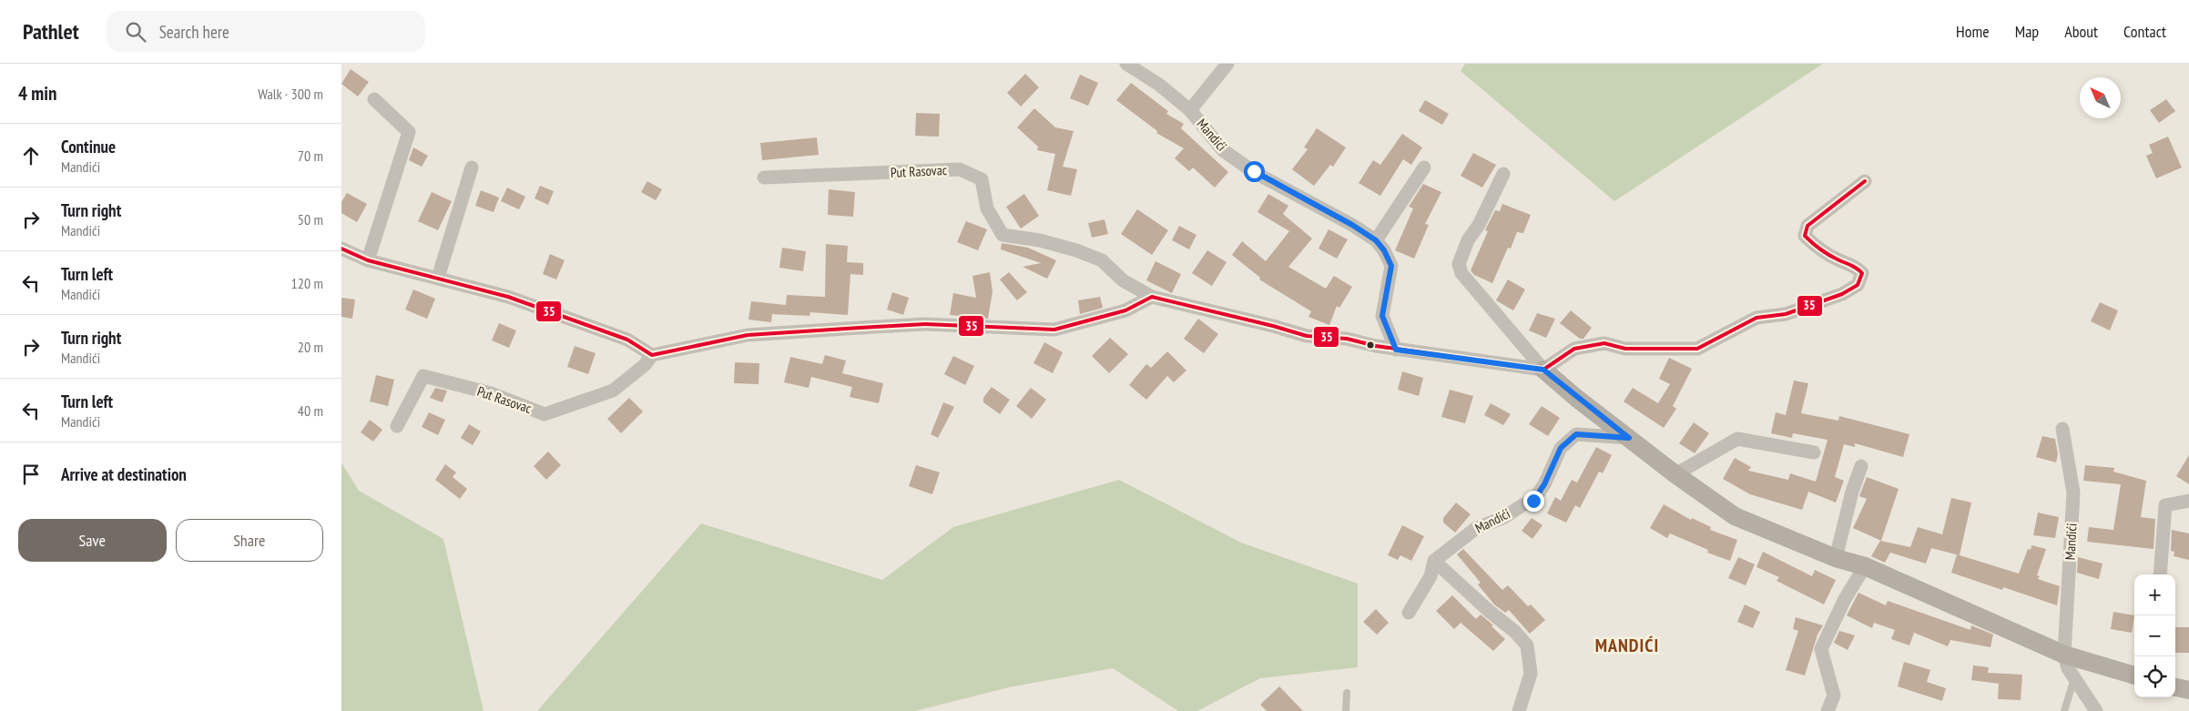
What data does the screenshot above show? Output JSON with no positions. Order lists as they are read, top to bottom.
{
  "streets": {
    "street": ["Mandići", "Put Rasovac"]
  },
  "crossings": [
    ["Mandići", "Put Rasovac"]
  ],
  "districts": ["MANDIĆI"],
  "lines": ["transit line 35"],
  "north": "top left",
  "page": {
    "header": "Pathlet",
    "search": "Search here",
    "nav": [
      "Home",
      "Map",
      "About",
      "Contact"
    ],
    "heading": ["4 min", "Walk · 300 m"],
    "list": [
      ["Continue", "Mandići", "70 m"],
      ["Turn right", "Mandići", "50 m"],
      ["Turn left", "Mandići", "120 m"],
      ["Turn right", "Mandići", "20 m"],
      ["Turn left", "Mandići", "40 m"],
      "Arrive at destination"
    ],
    "buttons": ["Save", "Share"],
    "map_buttons": ["+", "−"]
  }
}
